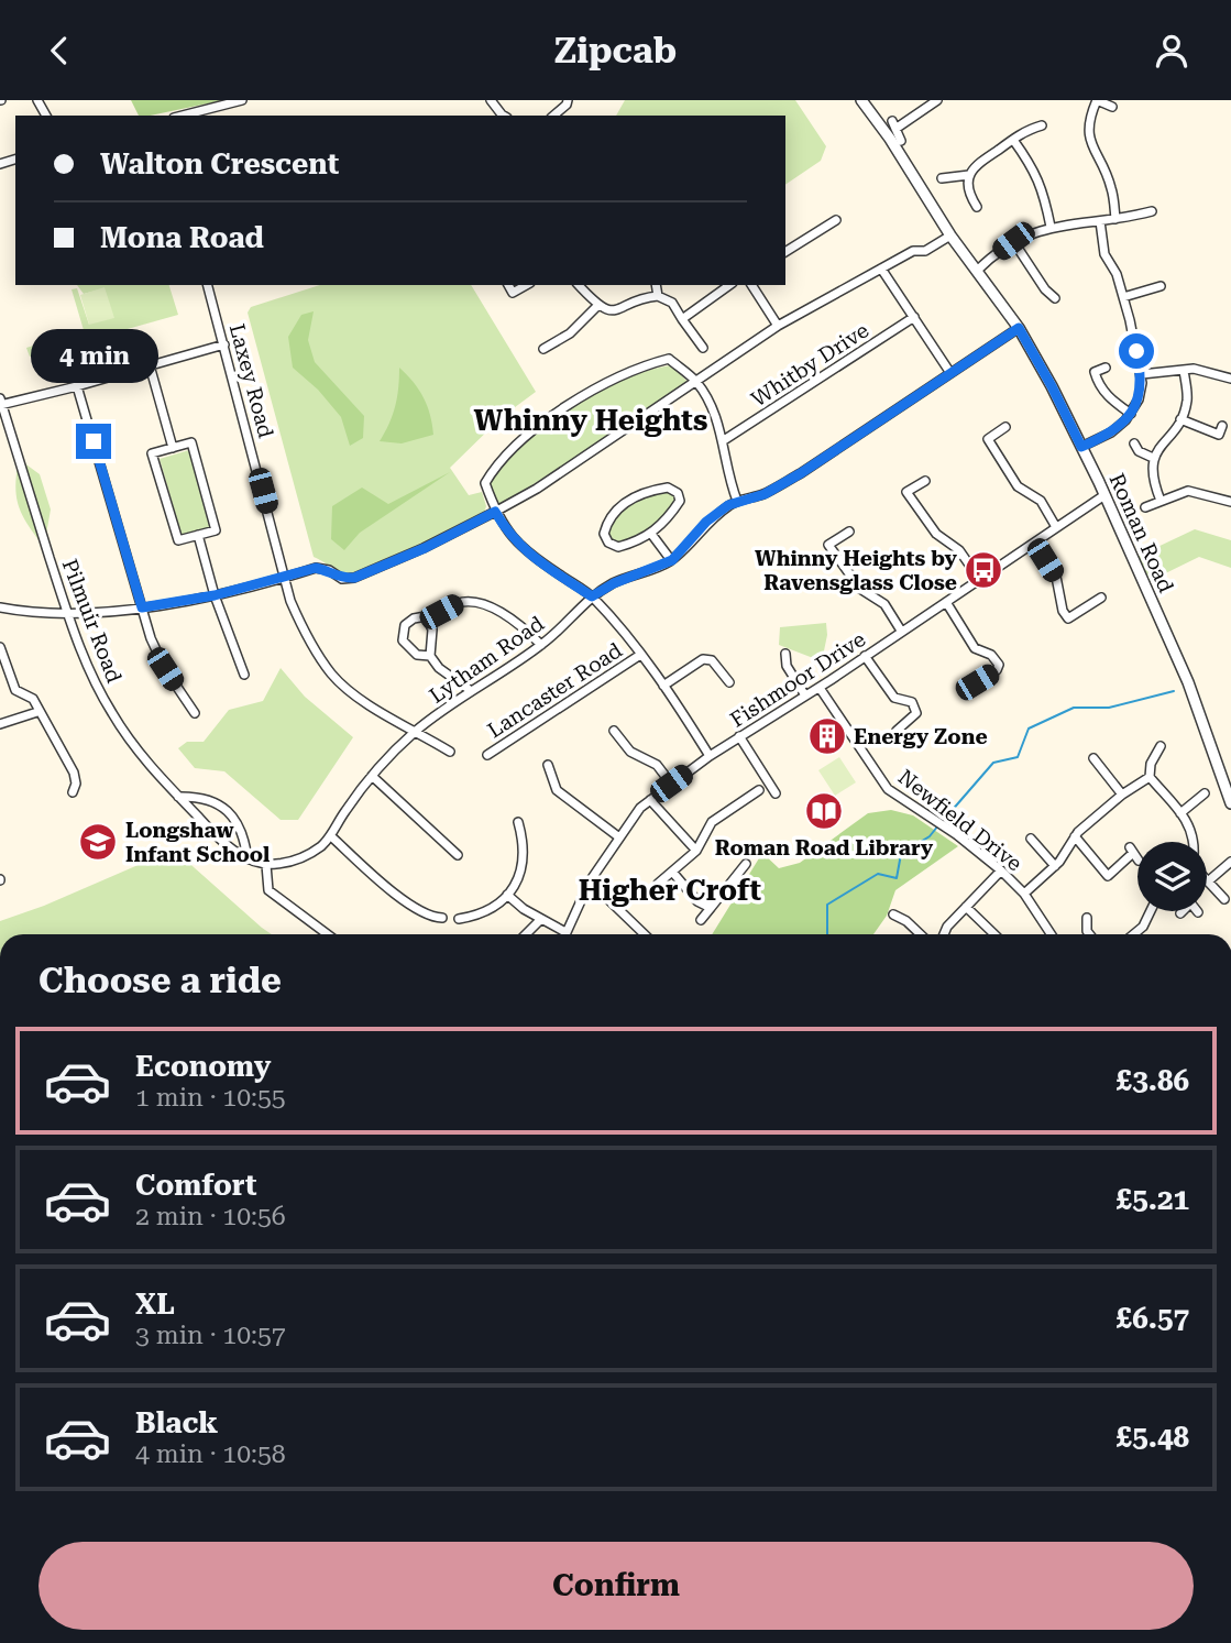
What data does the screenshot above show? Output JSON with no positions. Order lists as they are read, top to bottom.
{
  "streets": {
    "street": [
      "Whitby Drive",
      "Laxey Road",
      "Roman Road",
      "Pilmuir Road",
      "Lytham Road",
      "Fishmoor Drive",
      "Lancaster Road",
      "Newfield Drive"
    ]
  },
  "crossings": [
    ["Laxey Road", "Lytham Road"],
    ["Roman Road", "Lytham Road"],
    ["Roman Road", "Fishmoor Drive"],
    ["Pilmuir Road", "Lytham Road"],
    ["Fishmoor Drive", "Newfield Drive"]
  ],
  "districts": ["Whinny Heights", "Higher Croft"],
  "places": {
    "bus stop": ["Whinny Heights by Ravensglass Close"],
    "building": ["Energy Zone"],
    "library": ["Roman Road Library"],
    "school or university": ["Longshaw Infant School"]
  },
  "page": {
    "header": "Zipcab",
    "banner": ["Walton Crescent", "Mona Road"],
    "bubble": "4 min",
    "heading": "Choose a ride",
    "list": [
      {
        "name": "Economy",
        "note": "1 min · 10:55",
        "value": "£3.86"
      },
      {
        "name": "Comfort",
        "note": "2 min · 10:56",
        "value": "£5.21"
      },
      {
        "name": "XL",
        "note": "3 min · 10:57",
        "value": "£6.57"
      },
      {
        "name": "Black",
        "note": "4 min · 10:58",
        "value": "£5.48"
      }
    ],
    "buttons": "Confirm"
  }
}
